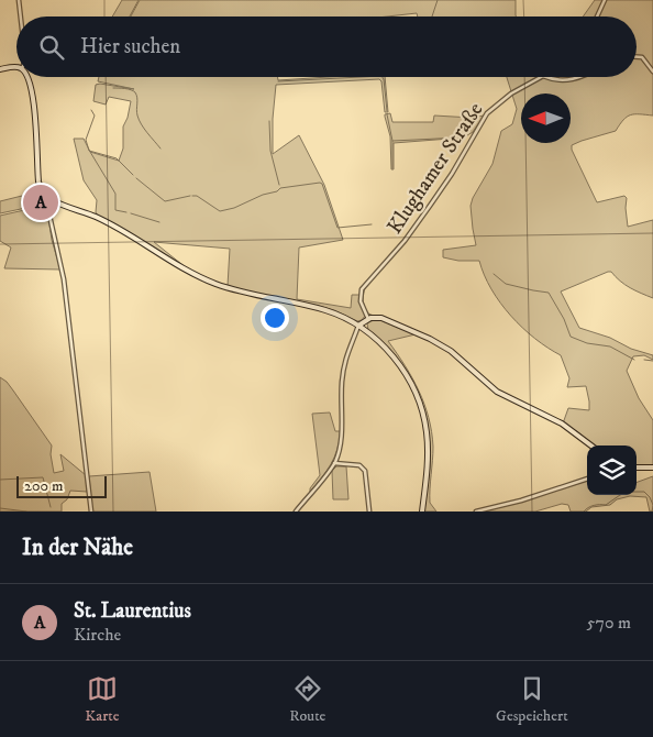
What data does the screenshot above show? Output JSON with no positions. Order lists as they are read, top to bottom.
{
  "streets": {
    "street": ["Klughamer Straße"]
  },
  "scale_bar": "200 m",
  "north": "left",
  "page": {
    "search": "Hier suchen",
    "pins": "A",
    "scale": "200 m",
    "heading": "In der Nähe",
    "list": [
      {
        "mark": "A",
        "name": "St. Laurentius",
        "note": "Kirche",
        "value": "570 m"
      }
    ],
    "nav": ["Karte", "Route", "Gespeichert"]
  }
}
